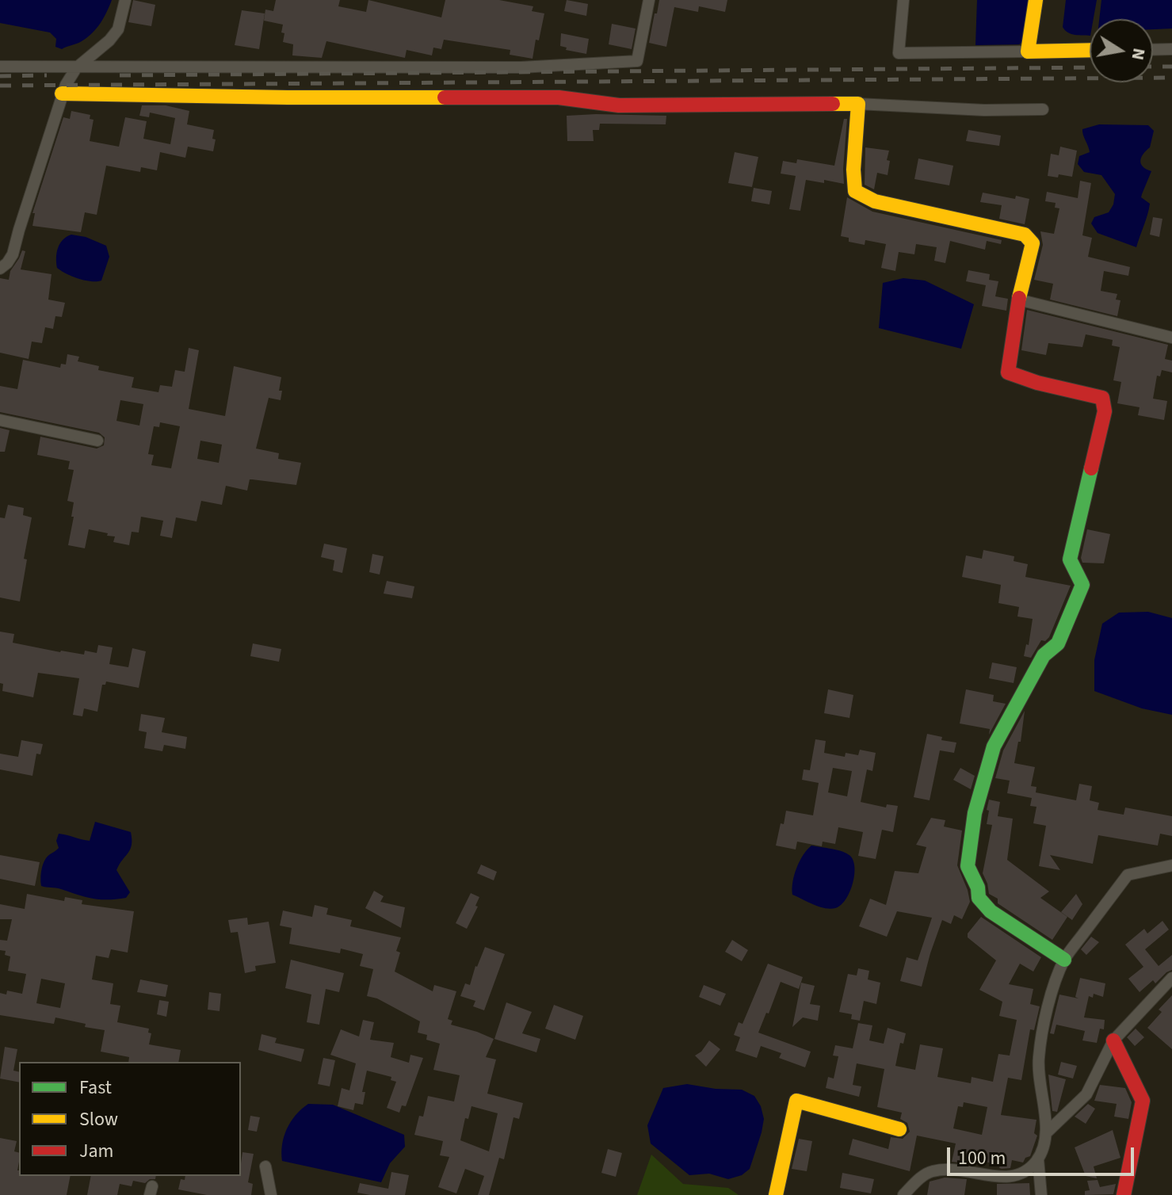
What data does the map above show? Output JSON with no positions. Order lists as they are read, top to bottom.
{
  "legend": ["Fast", "Slow", "Jam"],
  "scale_bar": "100 m",
  "north": "right"
}
